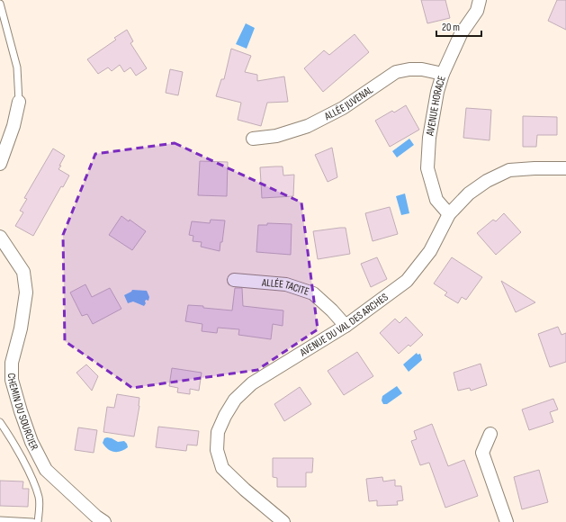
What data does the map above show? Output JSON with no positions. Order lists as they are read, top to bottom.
{
  "streets": {
    "street": [
      "ALLÉE JUVENAL",
      "AVENUE HORACE",
      "ALLÉE TACITE",
      "AVENUE DU VAL DES ARCHES",
      "CHEMIN DU SOURCIER"
    ]
  },
  "crossings": [
    ["ALLÉE JUVENAL", "AVENUE HORACE"],
    ["AVENUE HORACE", "AVENUE DU VAL DES ARCHES"],
    ["ALLÉE TACITE", "AVENUE DU VAL DES ARCHES"]
  ],
  "scale_bar": "20 m"
}
